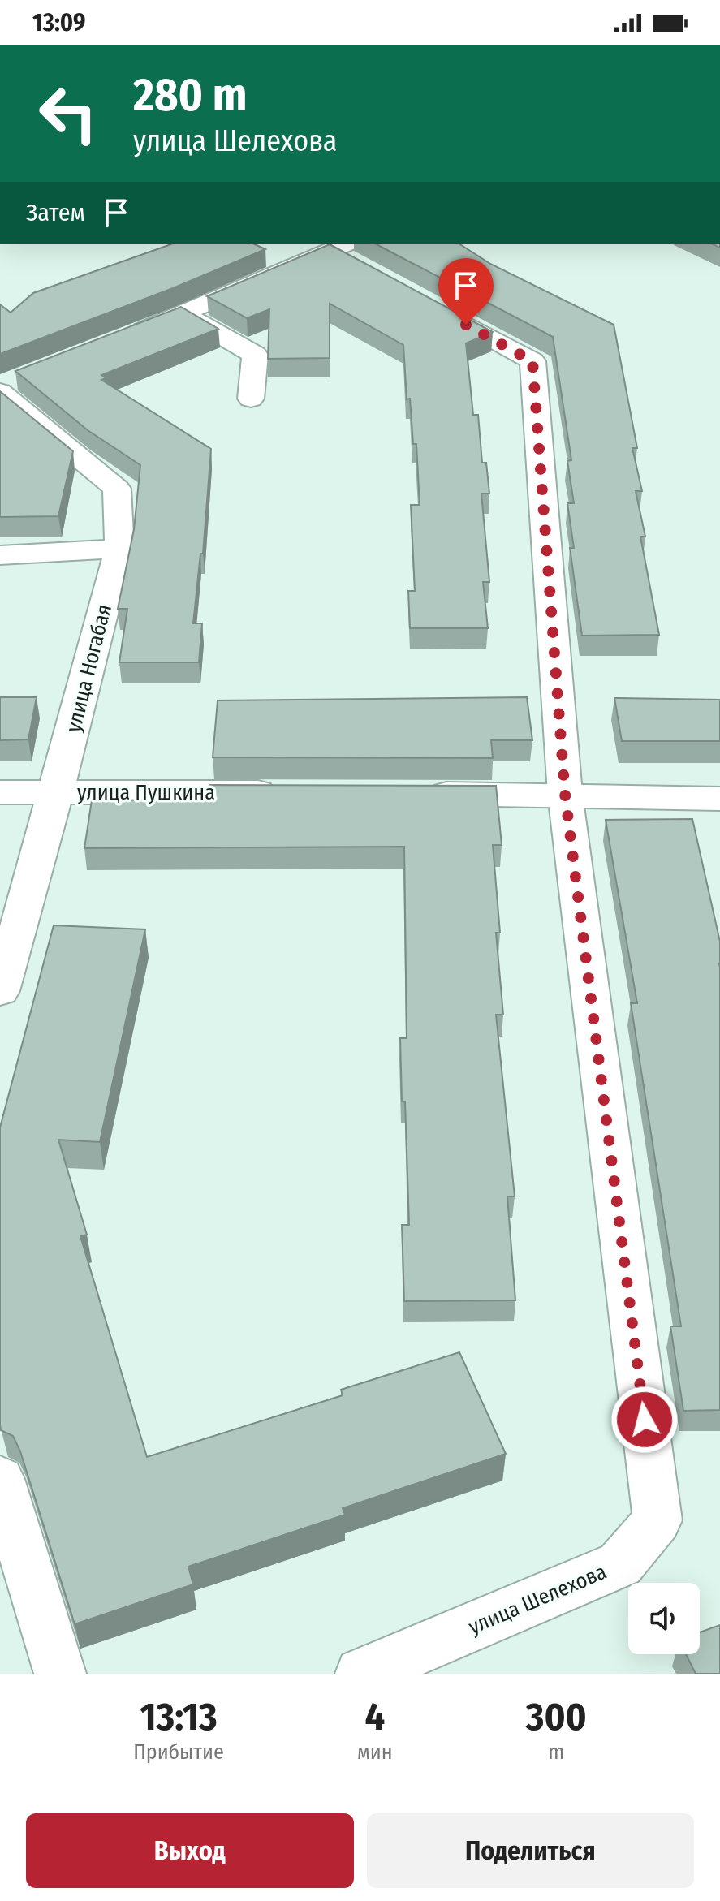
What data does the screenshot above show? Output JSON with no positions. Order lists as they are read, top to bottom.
{
  "streets": {
    "street": ["улица Ногабая", "улица Пушкина", "улица Шелехова"]
  },
  "crossings": [
    ["улица Ногабая", "улица Пушкина"]
  ],
  "page": {
    "status": "13:09",
    "turn": ["280 m", "улица Шелехова"],
    "then": "Затем",
    "eta": [
      "13:13",
      "Прибытие",
      "4",
      "мин",
      "300",
      "m"
    ],
    "buttons": ["Выход", "Поделиться"]
  }
}
